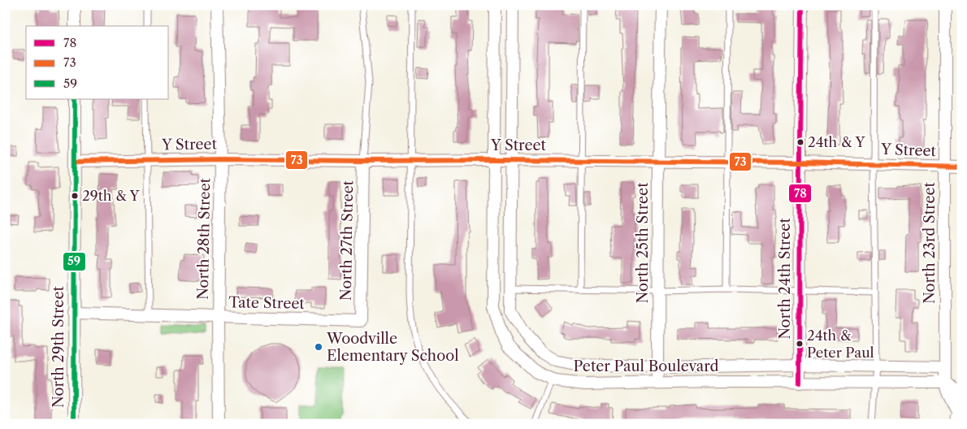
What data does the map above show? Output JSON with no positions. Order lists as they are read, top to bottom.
{
  "streets": {
    "street": [
      "Y Street",
      "North 28th Street",
      "North 27th Street",
      "North 25th Street",
      "North 23rd Street",
      "North 24th Street",
      "Tate Street",
      "North 29th Street",
      "Peter Paul Boulevard"
    ]
  },
  "crossings": [
    ["Y Street", "North 28th Street"],
    ["Y Street", "North 27th Street"],
    ["Y Street", "North 25th Street"],
    ["Y Street", "North 23rd Street"],
    ["Y Street", "North 24th Street"],
    ["Y Street", "North 29th Street"],
    ["Y Street", "Peter Paul Boulevard"],
    ["North 28th Street", "Tate Street"],
    ["North 27th Street", "Tate Street"],
    ["North 25th Street", "Peter Paul Boulevard"],
    ["North 23rd Street", "Peter Paul Boulevard"],
    ["North 24th Street", "Peter Paul Boulevard"],
    ["Tate Street", "North 29th Street"]
  ],
  "places": [
    "24th & Y",
    "29th & Y",
    "24th & Peter Paul",
    "Woodville Elementary School"
  ],
  "lines": ["transit line 78", "transit line 59", "transit line 73"],
  "legend": ["78", "73", "59"]
}
